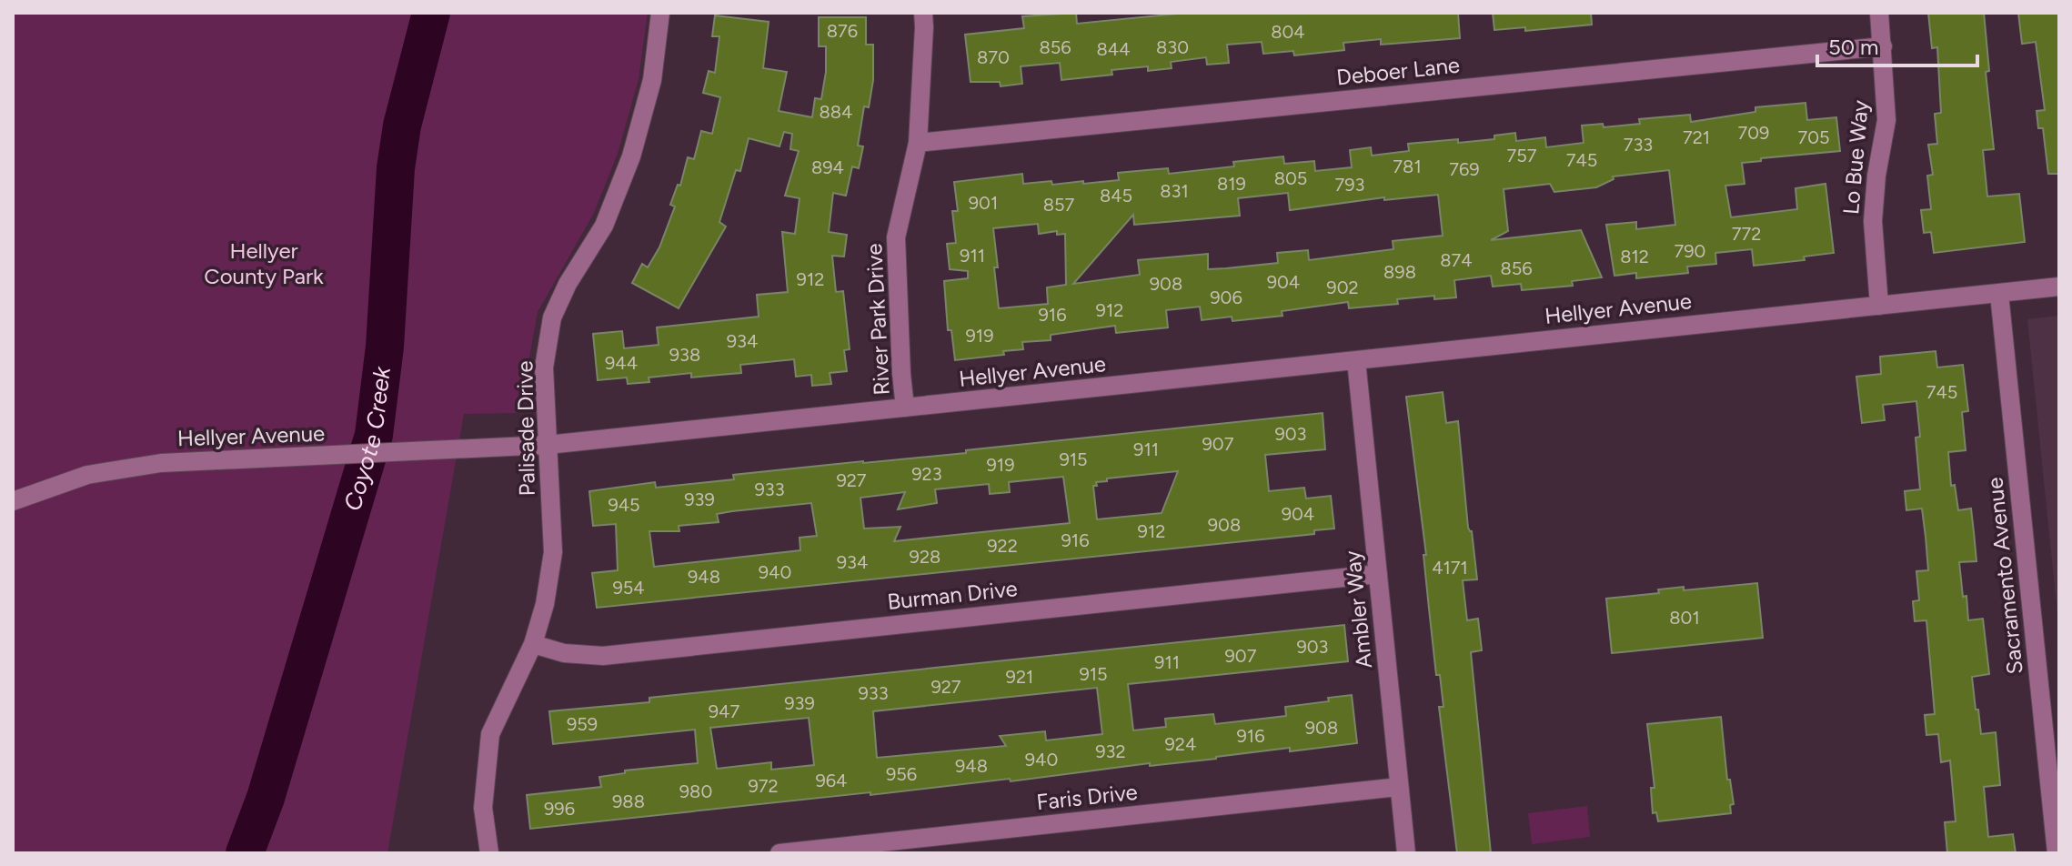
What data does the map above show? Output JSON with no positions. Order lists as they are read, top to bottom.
{
  "streets": {
    "street": [
      "Deboer Lane",
      "Lo Bue Way",
      "Hellyer Avenue",
      "River Park Drive",
      "Palisade Drive",
      "Sacramento Avenue",
      "Burman Drive",
      "Ambler Way",
      "Faris Drive"
    ]
  },
  "crossings": [
    ["Deboer Lane", "Lo Bue Way"],
    ["Deboer Lane", "River Park Drive"],
    ["Lo Bue Way", "Hellyer Avenue"],
    ["Hellyer Avenue", "River Park Drive"],
    ["Hellyer Avenue", "Palisade Drive"],
    ["Hellyer Avenue", "Sacramento Avenue"],
    ["Hellyer Avenue", "Ambler Way"],
    ["Palisade Drive", "Burman Drive"],
    ["Burman Drive", "Ambler Way"],
    ["Ambler Way", "Faris Drive"]
  ],
  "water": ["Coyote Creek"],
  "parks": ["Hellyer County Park"],
  "house_numbers": [
    "876",
    "804",
    "856",
    "830",
    "844",
    "870",
    "884",
    "709",
    "721",
    "705",
    "733",
    "757",
    "745",
    "781",
    "894",
    "769",
    "805",
    "819",
    "793",
    "831",
    "845",
    "901",
    "857",
    "772",
    "790",
    "911",
    "812",
    "874",
    "856",
    "898",
    "912",
    "904",
    "908",
    "902",
    "906",
    "912",
    "916",
    "919",
    "934",
    "938",
    "944",
    "745",
    "903",
    "907",
    "911",
    "915",
    "919",
    "923",
    "927",
    "933",
    "939",
    "945",
    "904",
    "908",
    "912",
    "916",
    "922",
    "928",
    "934",
    "4171",
    "940",
    "948",
    "954",
    "801",
    "903",
    "907",
    "911",
    "915",
    "921",
    "927",
    "933",
    "939",
    "947",
    "959",
    "908",
    "916",
    "924",
    "932",
    "940",
    "948",
    "956",
    "964",
    "972",
    "980",
    "988",
    "996"
  ],
  "scale_bar": "50 m"
}
